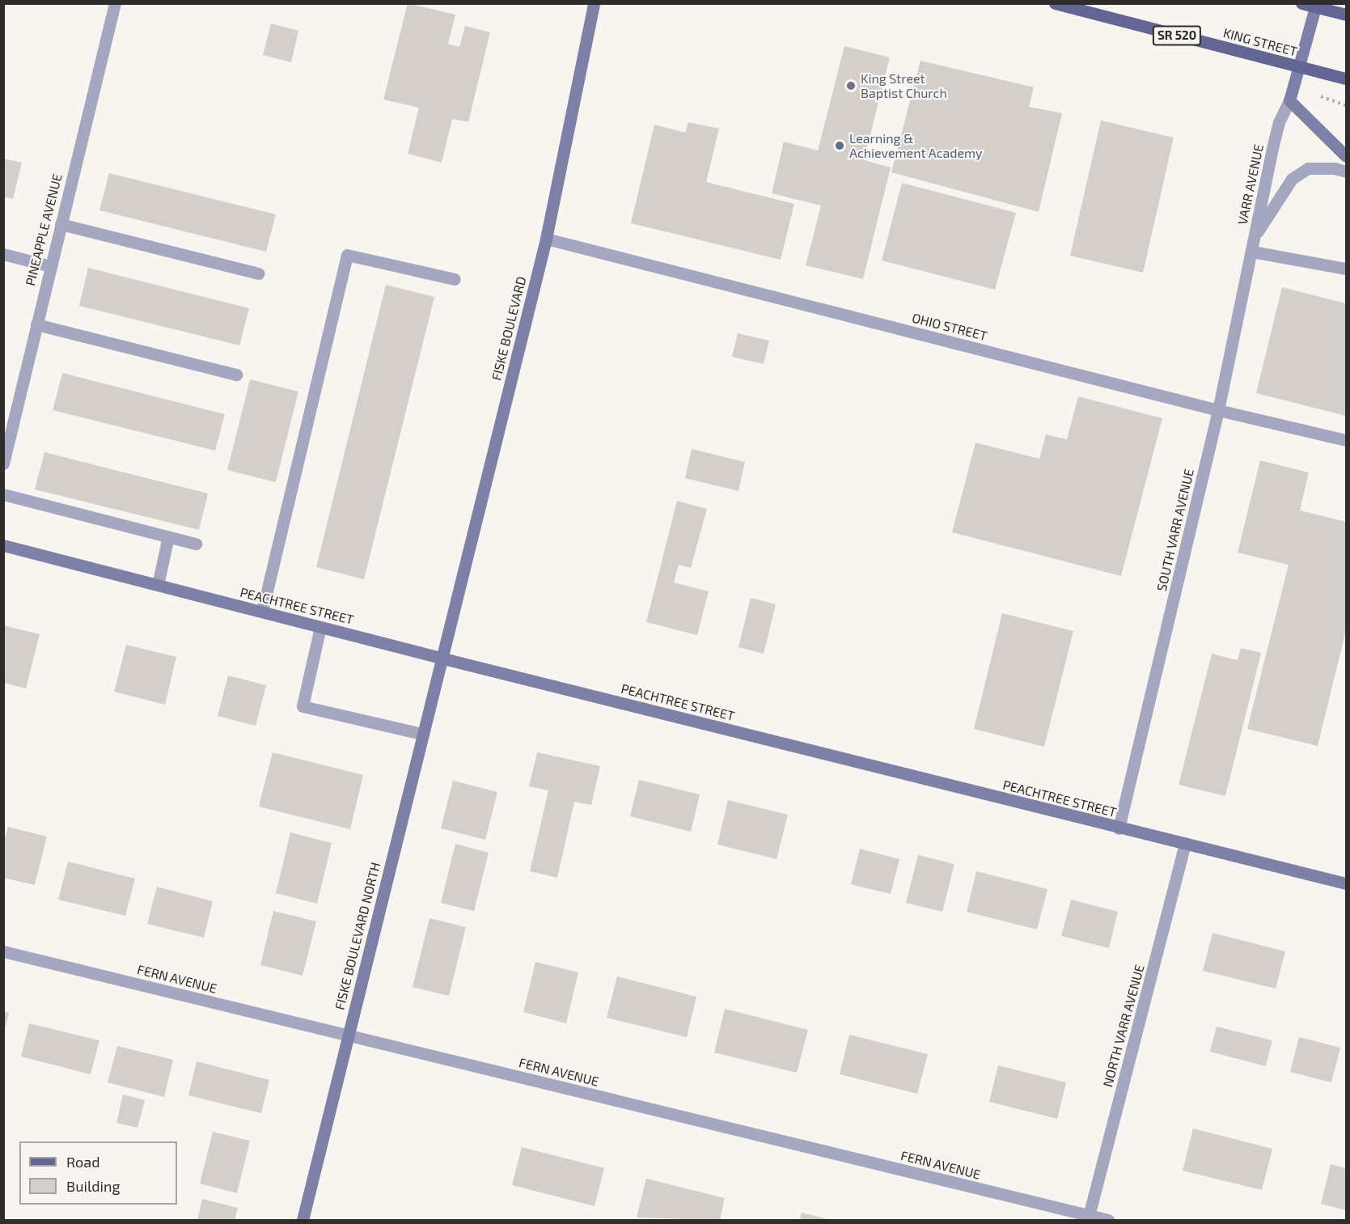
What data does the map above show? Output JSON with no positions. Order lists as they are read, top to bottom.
{
  "streets": {
    "main road": ["SR 520", "KING STREET"],
    "street": [
      "VARR AVENUE",
      "PINEAPPLE AVENUE",
      "OHIO STREET",
      "FISKE BOULEVARD",
      "SOUTH VARR AVENUE",
      "PEACHTREE STREET",
      "FISKE BOULEVARD NORTH",
      "FERN AVENUE",
      "NORTH VARR AVENUE"
    ]
  },
  "crossings": [
    ["VARR AVENUE", "SOUTH VARR AVENUE"],
    ["OHIO STREET", "FISKE BOULEVARD"],
    ["OHIO STREET", "SOUTH VARR AVENUE"],
    ["FISKE BOULEVARD", "PEACHTREE STREET"],
    ["FISKE BOULEVARD", "FISKE BOULEVARD NORTH"],
    ["SOUTH VARR AVENUE", "PEACHTREE STREET"],
    ["PEACHTREE STREET", "FISKE BOULEVARD NORTH"],
    ["PEACHTREE STREET", "NORTH VARR AVENUE"],
    ["FISKE BOULEVARD NORTH", "FERN AVENUE"],
    ["FERN AVENUE", "NORTH VARR AVENUE"]
  ],
  "places": ["King Street Baptist Church", "Learning & Achievement Academy"],
  "legend": ["Road", "Building"]
}
